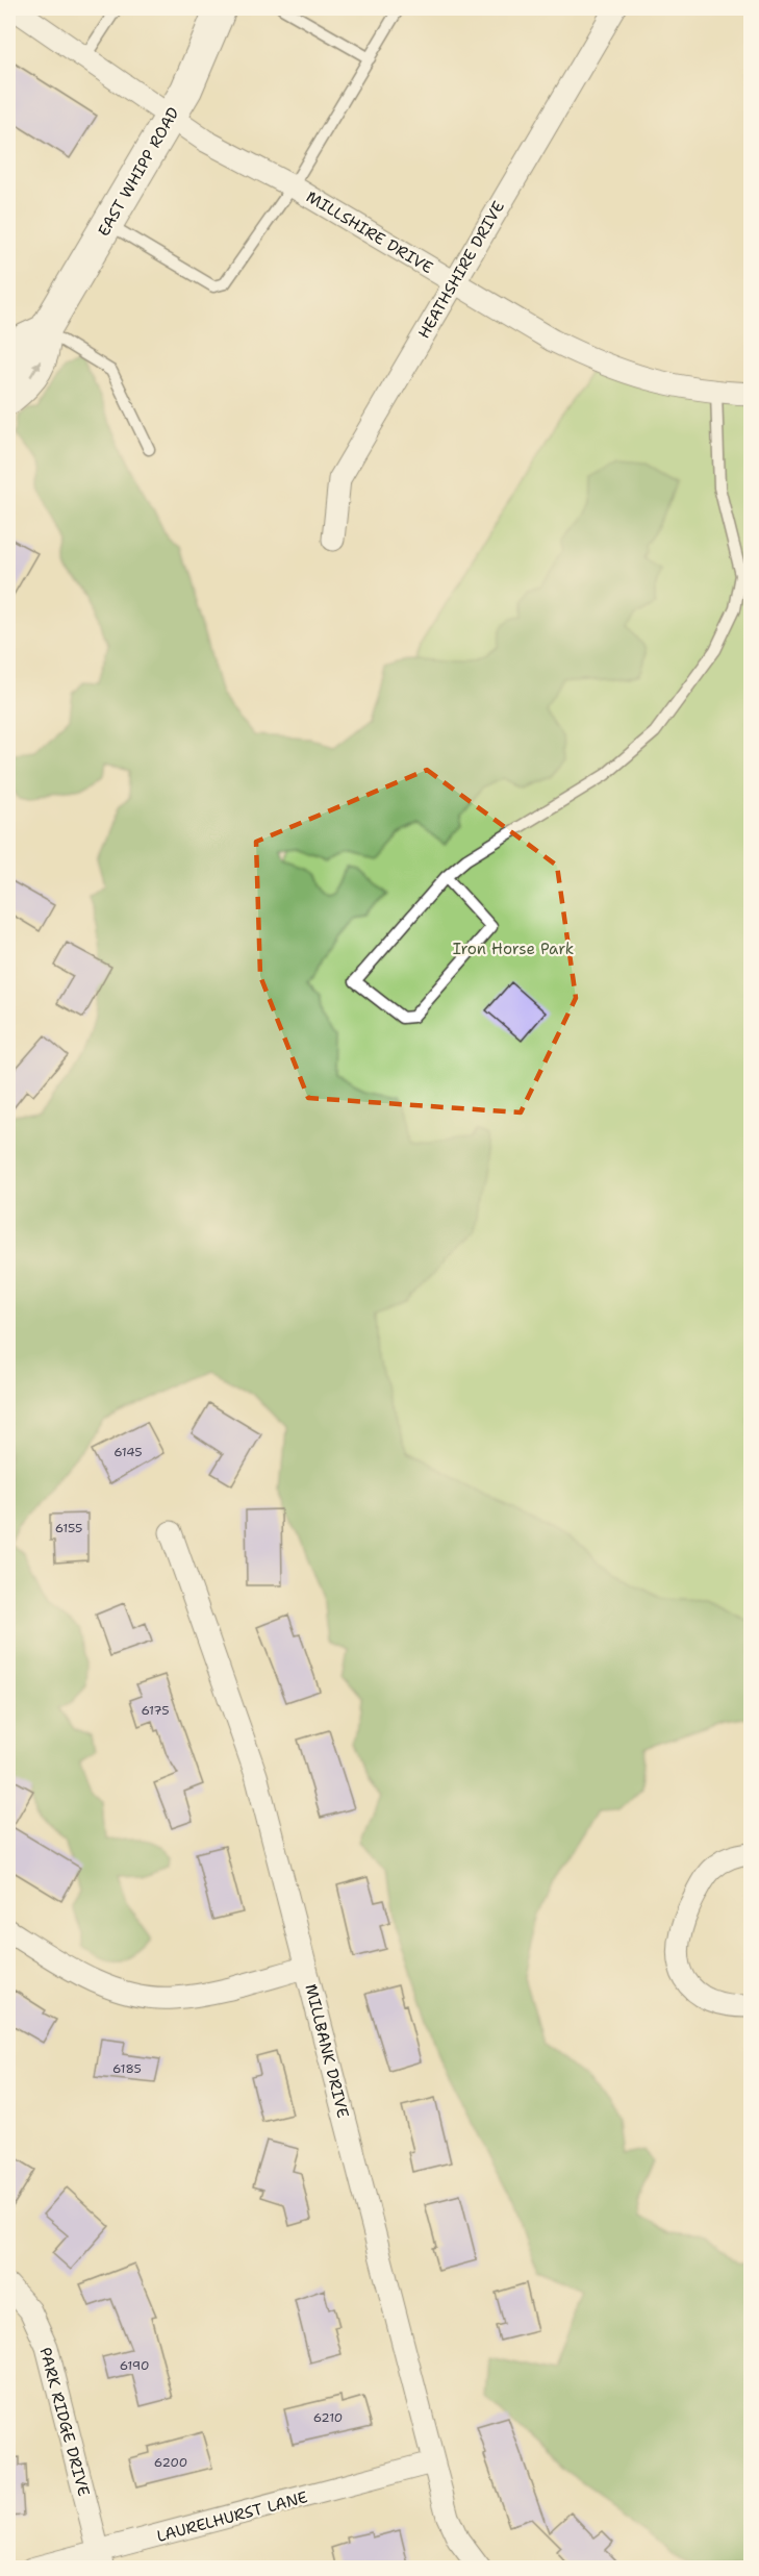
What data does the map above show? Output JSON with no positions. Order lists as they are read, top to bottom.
{
  "streets": {
    "main road": ["EAST WHIPP ROAD"],
    "street": [
      "MILLSHIRE DRIVE",
      "HEATHSHIRE DRIVE",
      "MILLBANK DRIVE",
      "PARK RIDGE DRIVE",
      "LAURELHURST LANE"
    ]
  },
  "crossings": [
    ["EAST WHIPP ROAD", "MILLSHIRE DRIVE"],
    ["MILLSHIRE DRIVE", "HEATHSHIRE DRIVE"],
    ["MILLBANK DRIVE", "LAURELHURST LANE"],
    ["PARK RIDGE DRIVE", "LAURELHURST LANE"]
  ],
  "parks": ["Iron Horse Park"],
  "house_numbers": [
    "6145",
    "6155",
    "6175",
    "6185",
    "6190",
    "6210",
    "6200"
  ]
}
